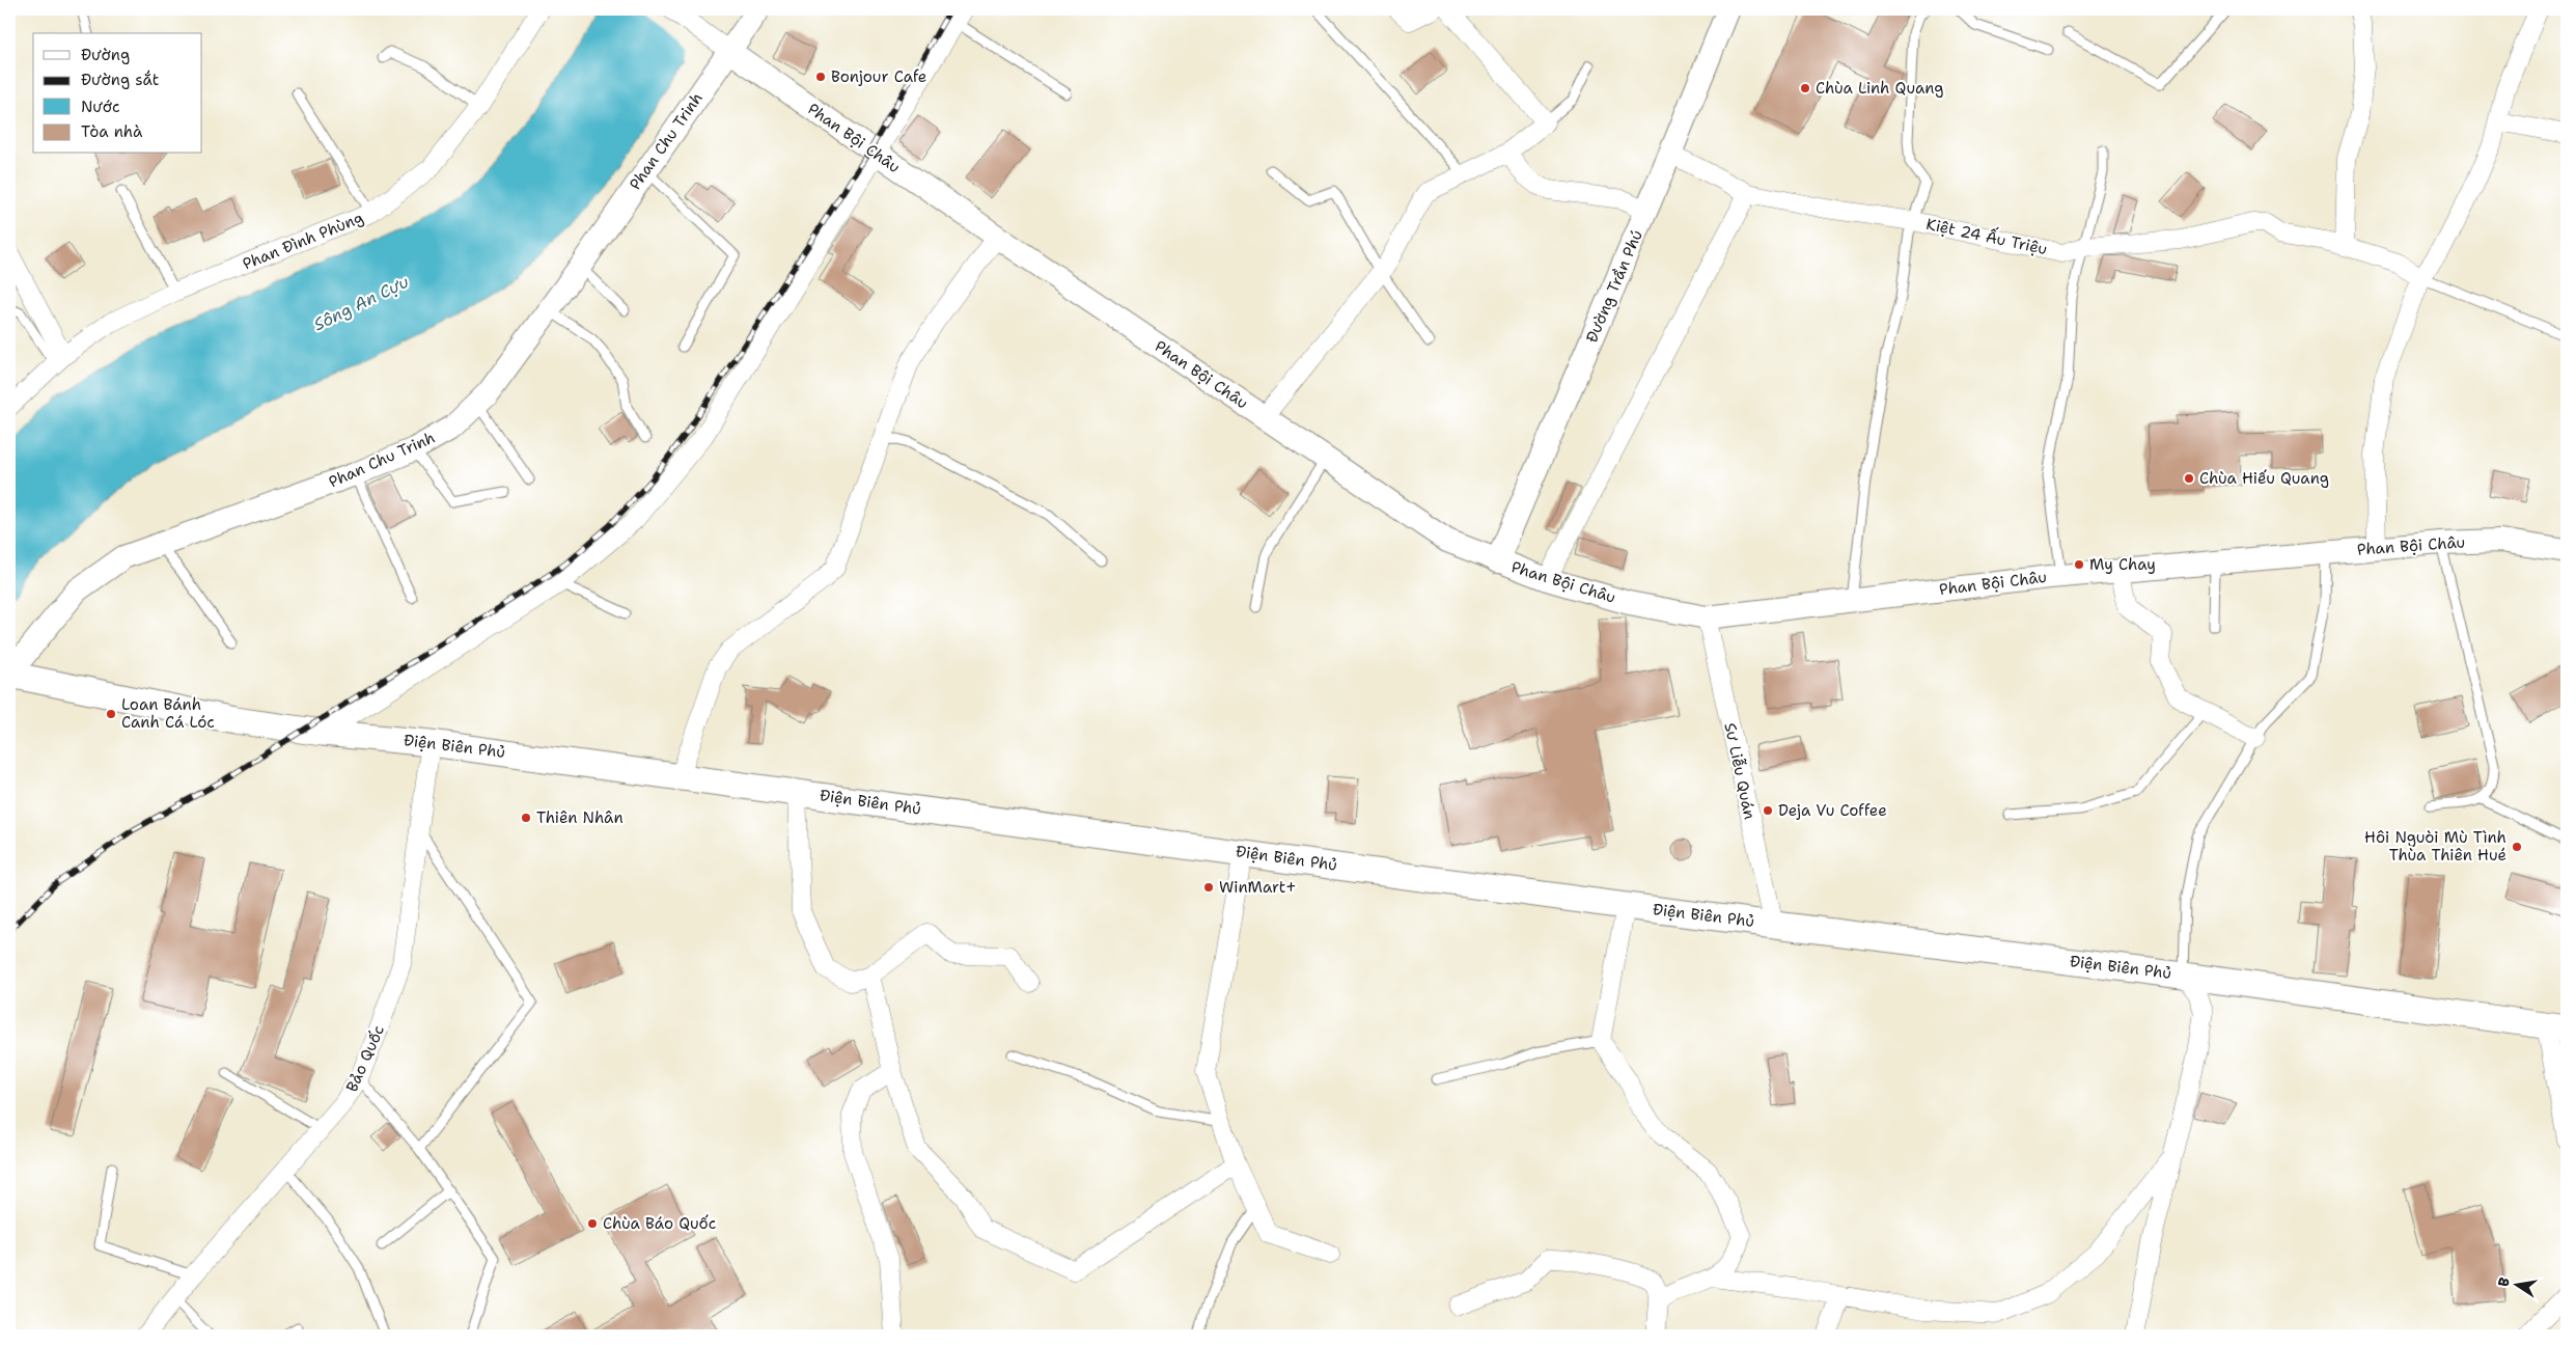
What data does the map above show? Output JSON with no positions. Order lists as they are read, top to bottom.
{
  "streets": {
    "main road": ["Điện Biên Phủ"],
    "street": [
      "Phan Bội Châu",
      "Phan Chu Trinh",
      "Kiệt 24 Ấu Triệu",
      "Phan Đình Phùng",
      "Đường Trần Phú",
      "Sư Liễu Quán",
      "Bảo Quốc"
    ]
  },
  "crossings": [
    ["Phan Bội Châu", "Phan Chu Trinh"],
    ["Phan Bội Châu", "Đường Trần Phú"],
    ["Phan Bội Châu", "Sư Liễu Quán"],
    ["Phan Chu Trinh", "Điện Biên Phủ"],
    ["Kiệt 24 Ấu Triệu", "Đường Trần Phú"],
    ["Điện Biên Phủ", "Sư Liễu Quán"],
    ["Điện Biên Phủ", "Bảo Quốc"]
  ],
  "water": ["Sông An Cựu"],
  "places": [
    "Bonjour Cafe",
    "Chùa Linh Quang",
    "Chùa Hiếu Quang",
    "My Chay",
    "Loan Bánh Canh Cá Lóc",
    "Deja Vu Coffee",
    "Thiên Nhân",
    "Hôi Nguòi Mù Tình Thùa Thiên Hué",
    "WinMart+",
    "Chùa Báo Quốc"
  ],
  "legend": [
    "Đường",
    "Đường sắt",
    "Nước",
    "Tòa nhà"
  ],
  "north": "left"
}
